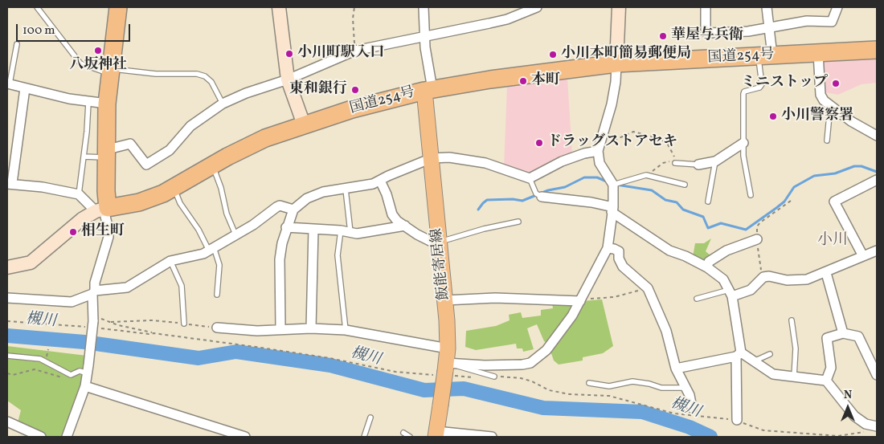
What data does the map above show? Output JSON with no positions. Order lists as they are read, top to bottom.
{
  "streets": {
    "highway": ["国道254号"],
    "main road": ["飯能寄居線"]
  },
  "crossings": [
    ["国道254号", "飯能寄居線"]
  ],
  "districts": ["小川"],
  "water": ["槻川"],
  "places": [
    "華屋与兵衛",
    "八坂神社",
    "小川町駅入口",
    "小川本町簡易郵便局",
    "本町",
    "ミニストップ",
    "東和銀行",
    "小川警察署",
    "ドラッグストアセキ",
    "相生町"
  ],
  "scale_bar": "100 m",
  "north": "top"
}
